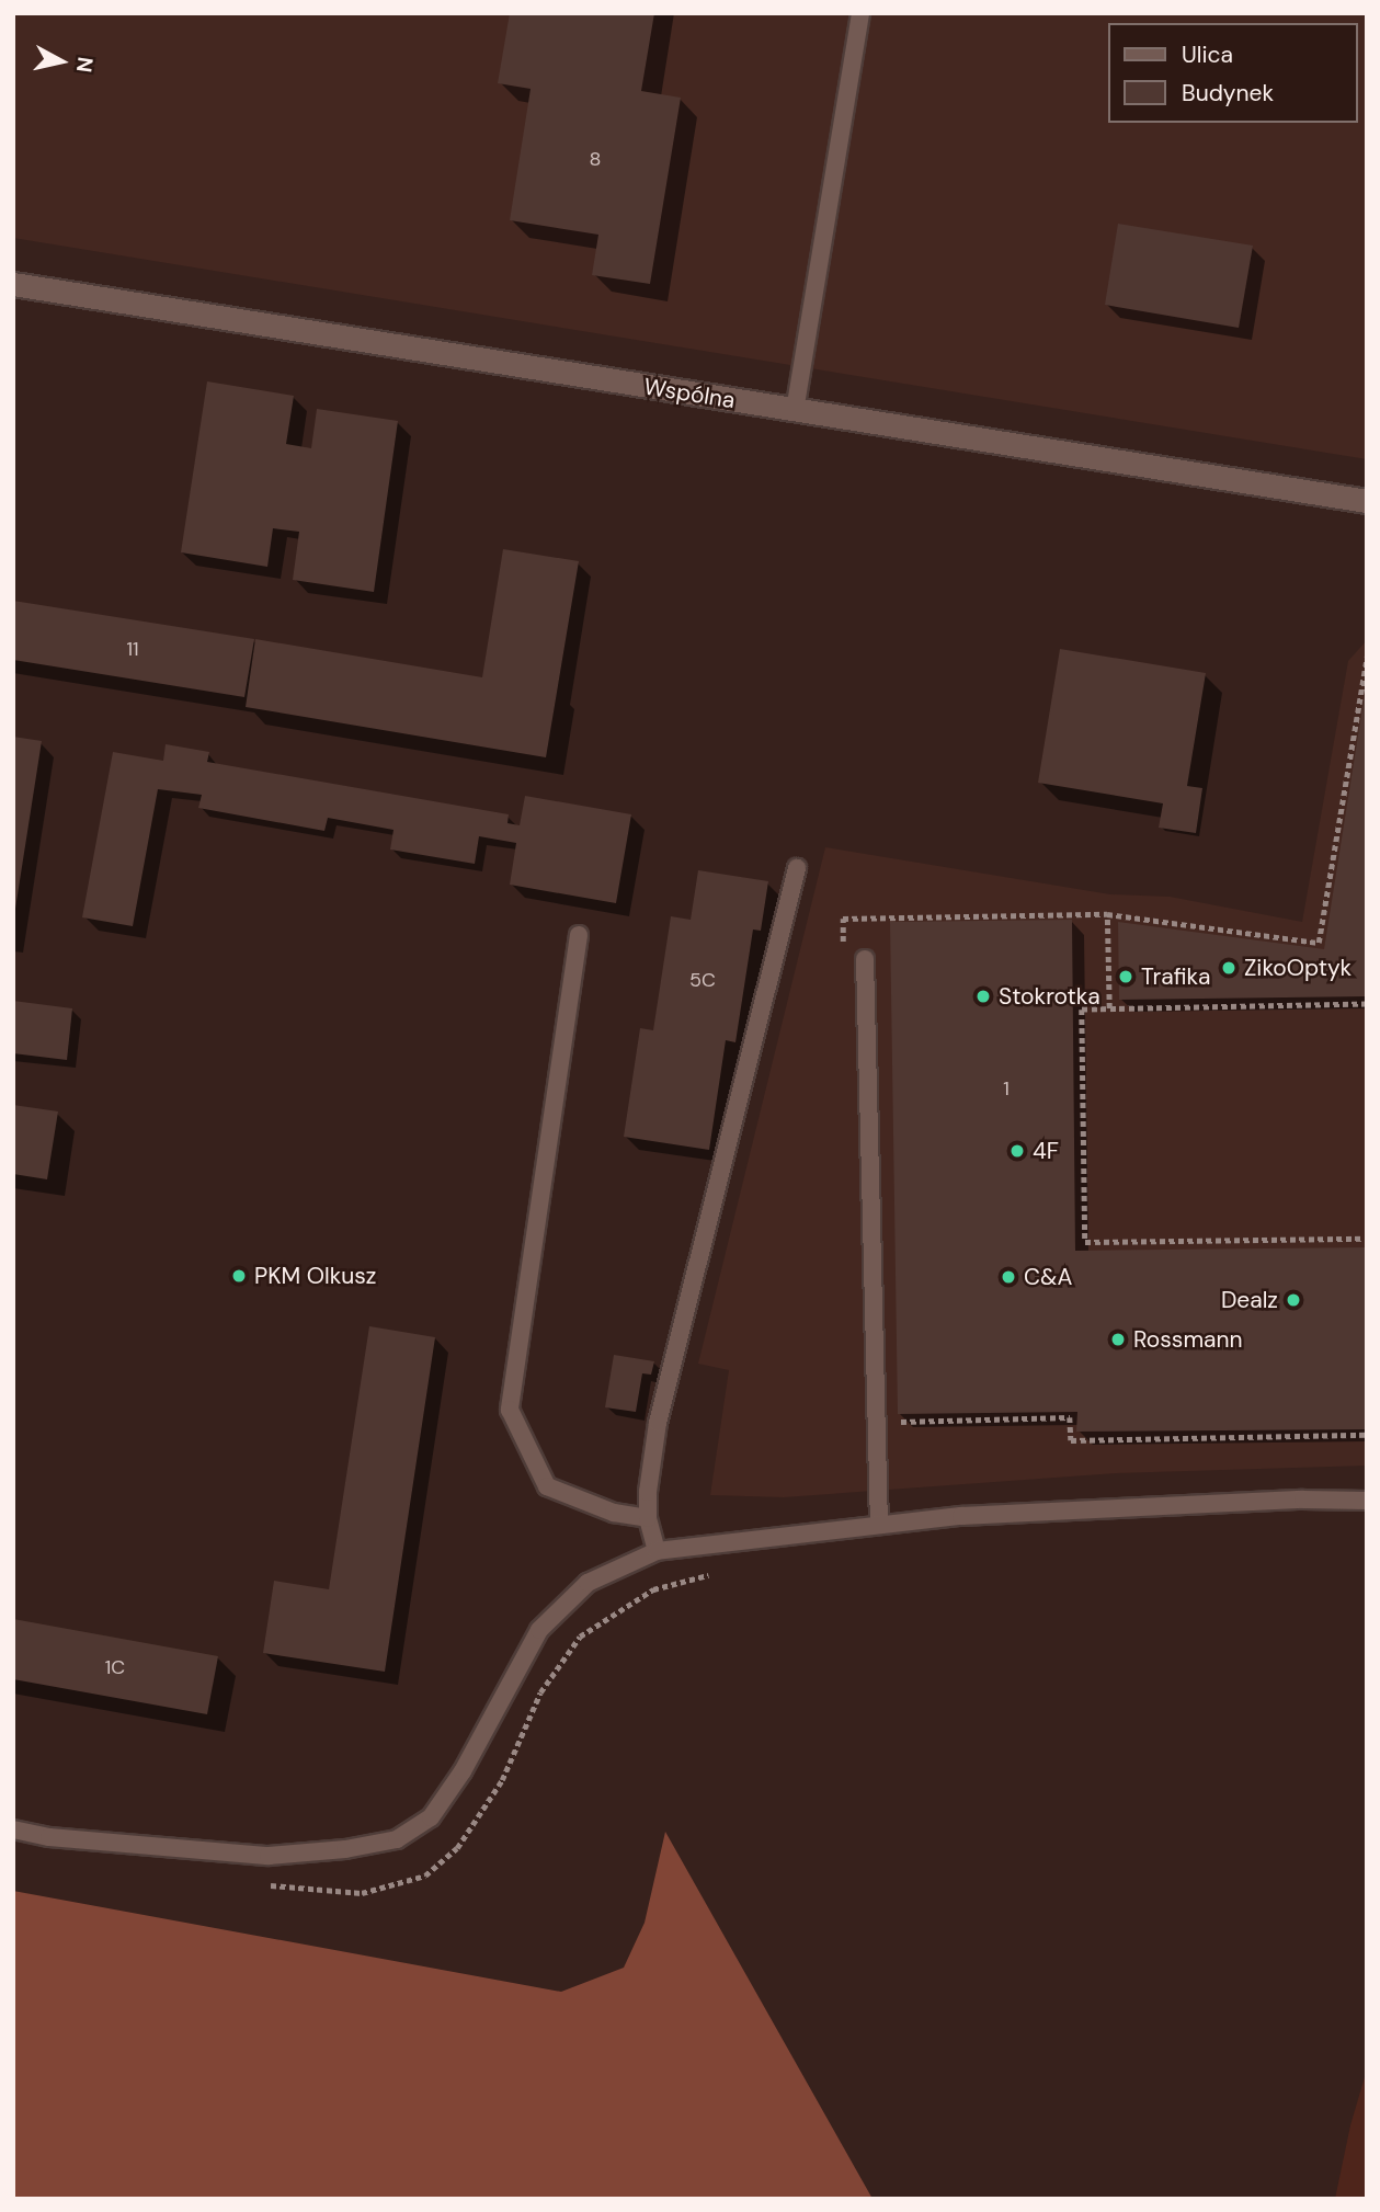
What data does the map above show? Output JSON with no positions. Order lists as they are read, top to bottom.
{
  "streets": {
    "street": ["Wspólna"]
  },
  "places": [
    "ZikoOptyk",
    "Trafika",
    "Stokrotka",
    "4F",
    "PKM Olkusz",
    "C&A",
    "Dealz",
    "Rossmann"
  ],
  "house_numbers": [
    "8",
    "11",
    "5C",
    "1",
    "1C"
  ],
  "legend": ["Ulica", "Budynek"],
  "north": "right"
}
